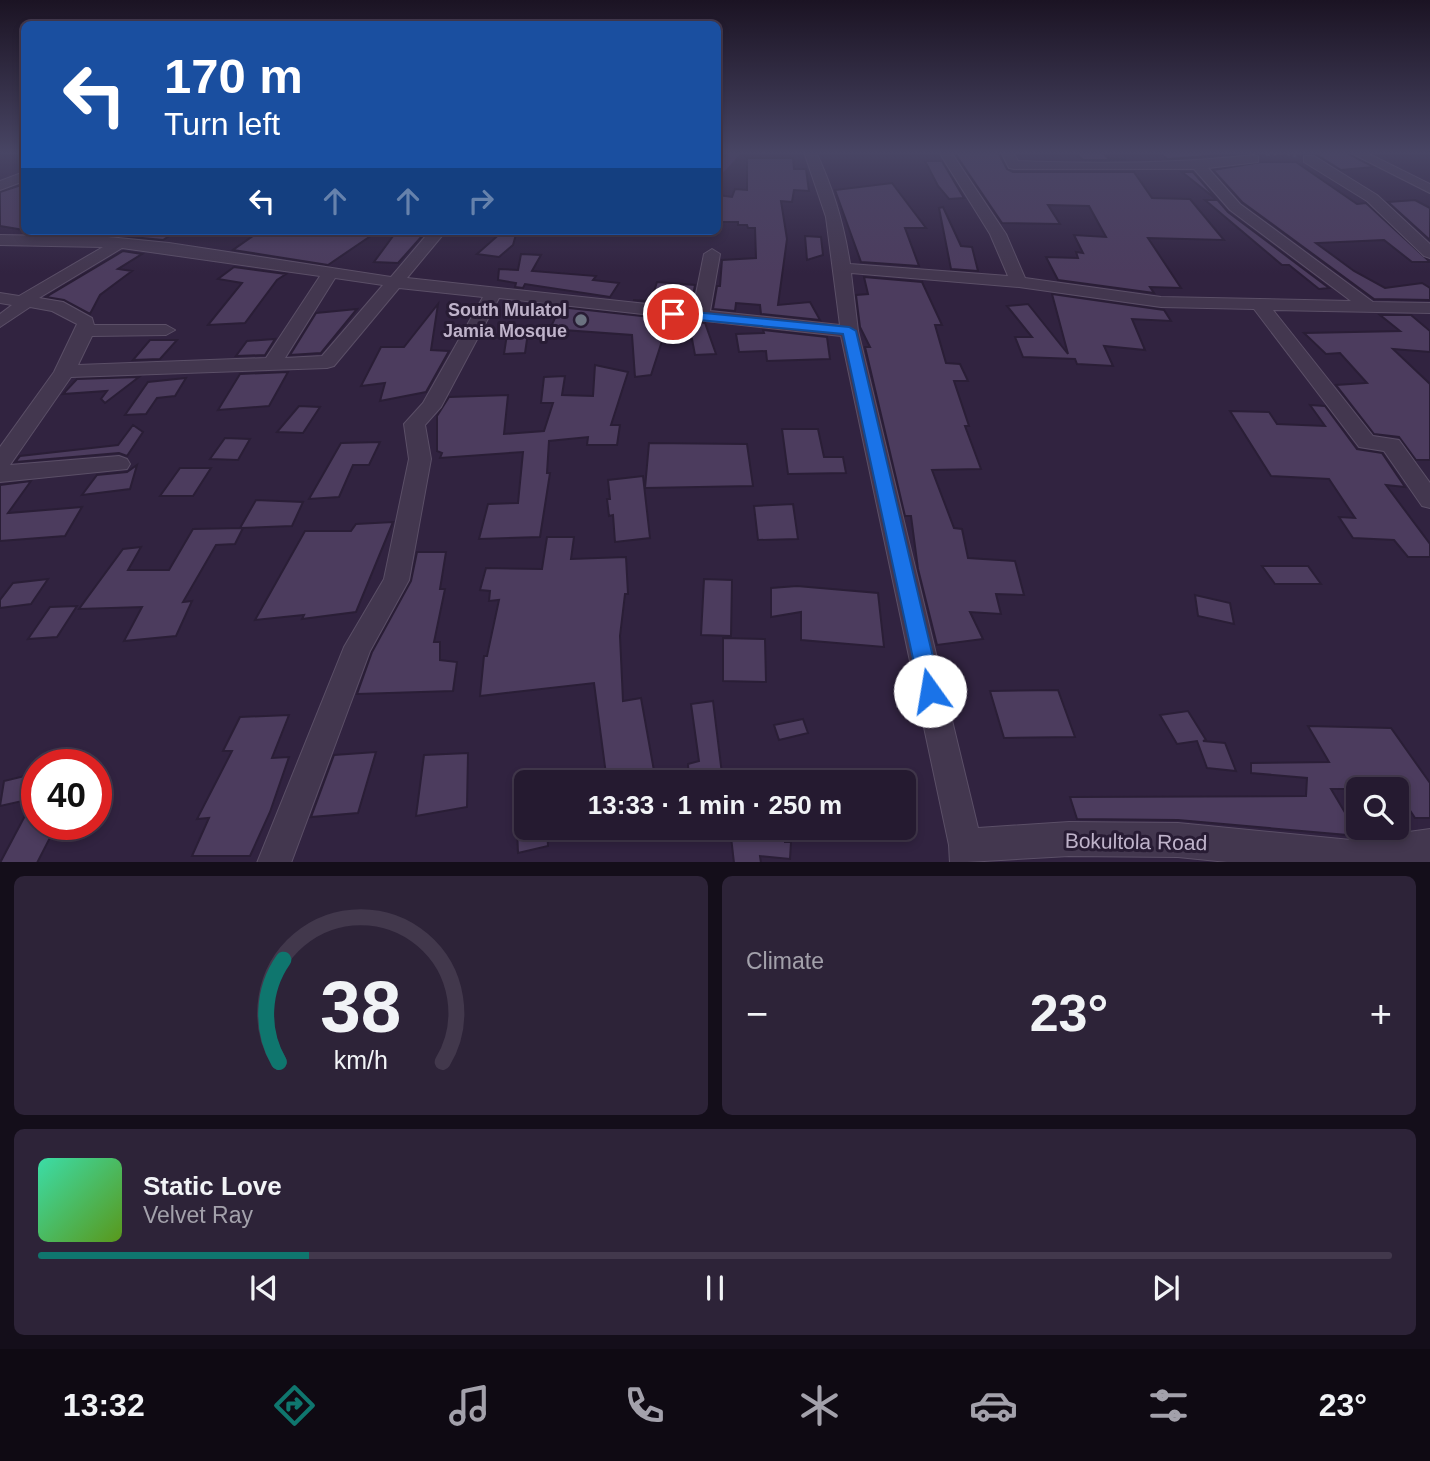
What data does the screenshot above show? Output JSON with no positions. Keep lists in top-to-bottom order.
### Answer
{
  "streets": {
    "street": ["Bokultola Road"]
  },
  "places": ["South Mulatol Jamia Mosque"],
  "page": {
    "turn": ["170 m", "Turn left"],
    "limit": "40",
    "trip": "13:33 · 1 min · 250 m",
    "tile": "Climate",
    "heat": ["−", "23°", "+"],
    "song": ["Static Love", "Velvet Ray"],
    "tabs": ["13:32", "23°"],
    "gauge": ["38", "km/h"]
  }
}
